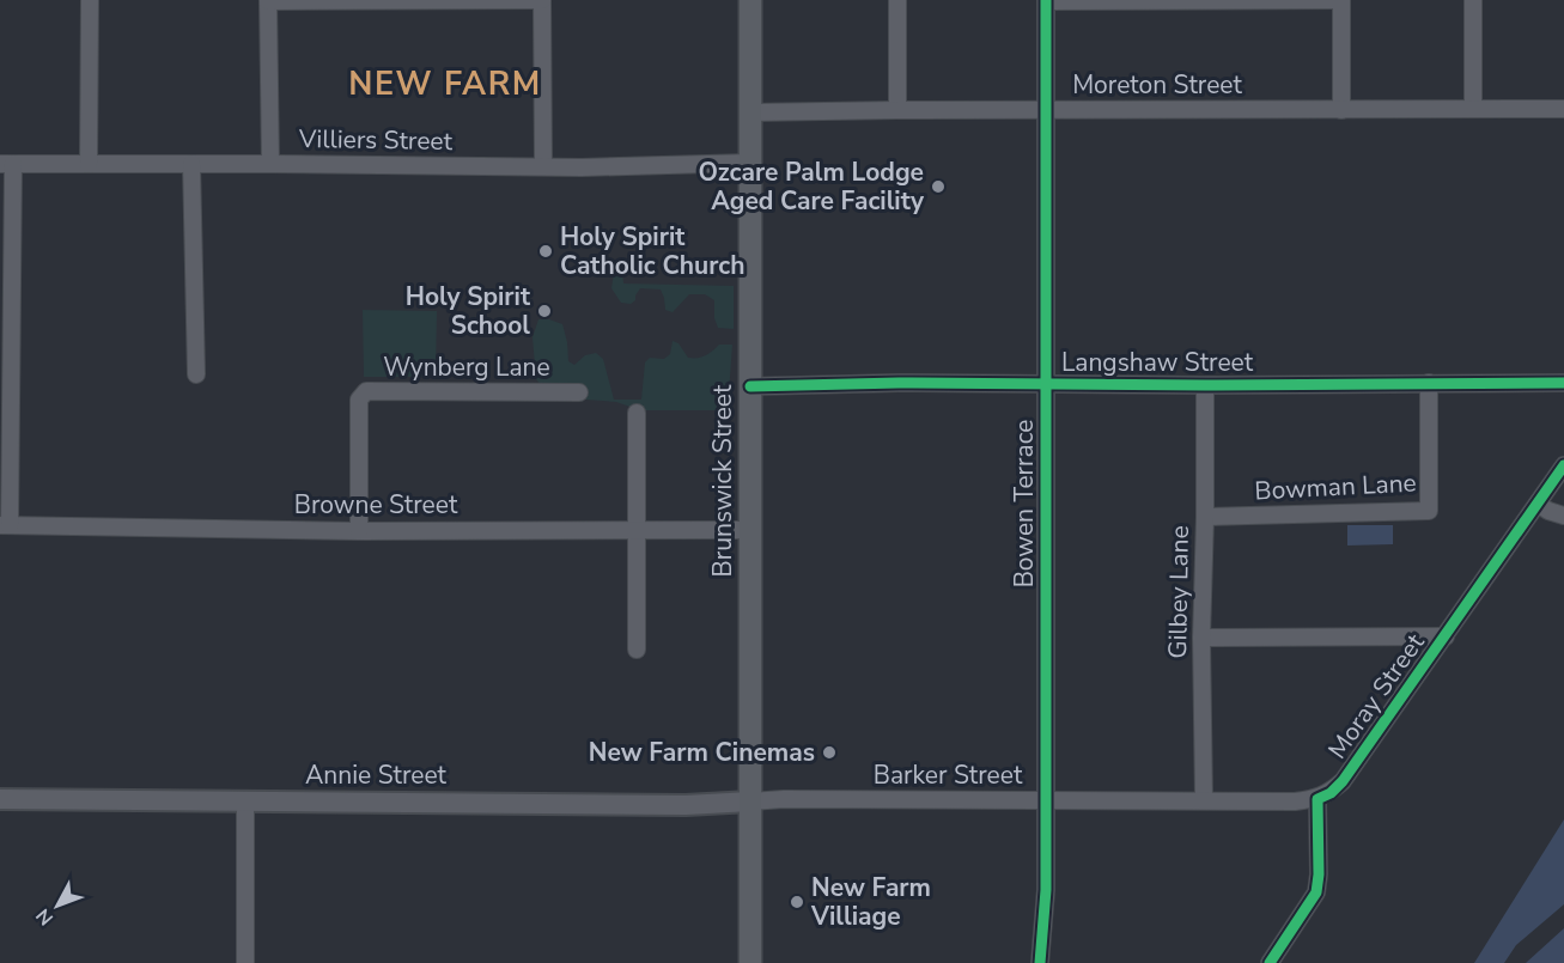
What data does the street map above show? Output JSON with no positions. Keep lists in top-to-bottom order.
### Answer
{
  "streets": {
    "main road": ["Brunswick Street"],
    "street": [
      "Moreton Street",
      "Villiers Street",
      "Langshaw Street",
      "Wynberg Lane",
      "Bowman Lane",
      "Bowen Terrace",
      "Browne Street",
      "Gilbey Lane",
      "Moray Street",
      "Annie Street",
      "Barker Street"
    ]
  },
  "crossings": [
    ["Moreton Street", "Brunswick Street"],
    ["Moreton Street", "Bowen Terrace"],
    ["Villiers Street", "Brunswick Street"],
    ["Langshaw Street", "Brunswick Street"],
    ["Langshaw Street", "Bowman Lane"],
    ["Langshaw Street", "Bowen Terrace"],
    ["Langshaw Street", "Gilbey Lane"],
    ["Wynberg Lane", "Browne Street"],
    ["Brunswick Street", "Browne Street"],
    ["Brunswick Street", "Annie Street"],
    ["Brunswick Street", "Barker Street"],
    ["Bowman Lane", "Gilbey Lane"],
    ["Bowen Terrace", "Barker Street"],
    ["Gilbey Lane", "Barker Street"],
    ["Moray Street", "Barker Street"],
    ["Annie Street", "Barker Street"]
  ],
  "districts": ["NEW FARM"],
  "places": [
    "Ozcare Palm Lodge Aged Care Facility",
    "Holy Spirit Catholic Church",
    "Holy Spirit School",
    "New Farm Cinemas",
    "New Farm Villiage"
  ],
  "north": "bottom left"
}
